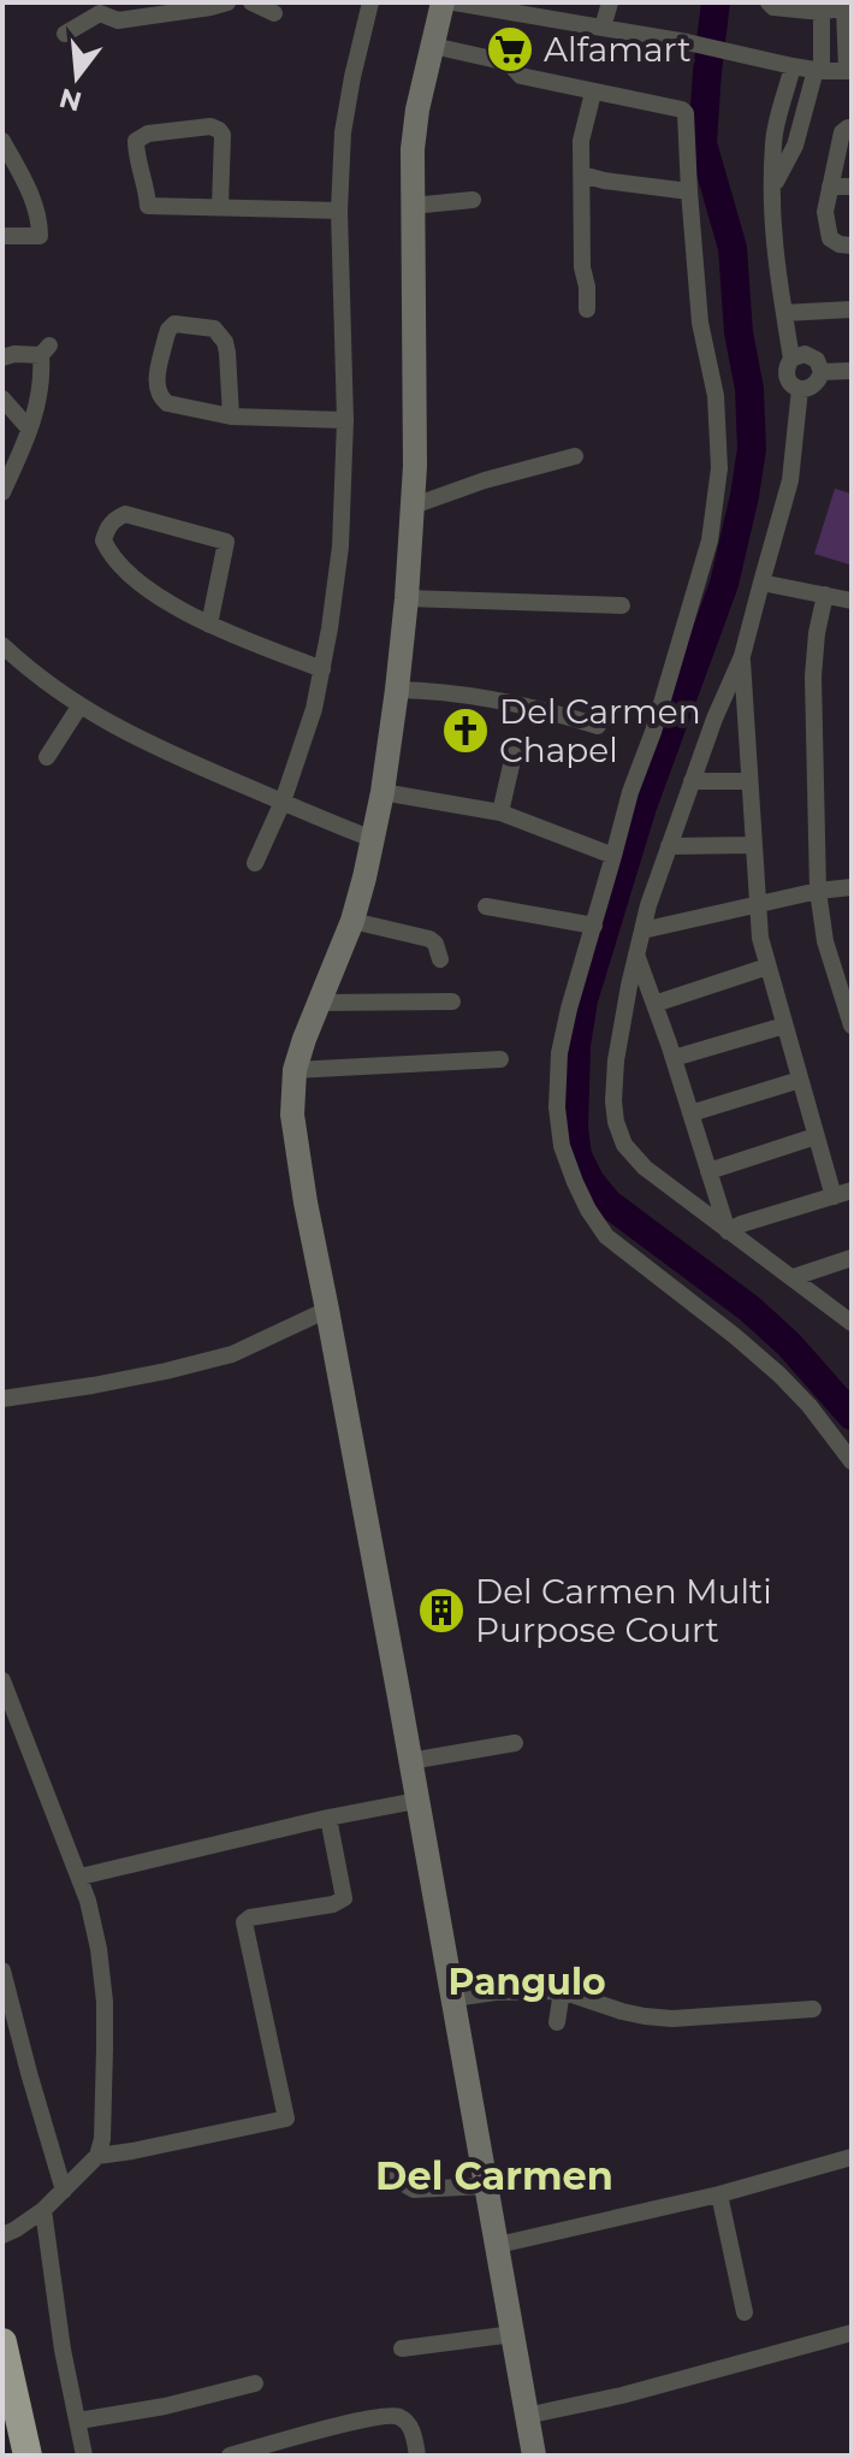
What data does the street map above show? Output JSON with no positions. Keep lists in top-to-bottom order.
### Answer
{
  "districts": ["Pangulo", "Del Carmen"],
  "places": {
    "supermarket": ["Alfamart"],
    "church": ["Del Carmen Chapel"],
    "building": ["Del Carmen Multi Purpose Court"]
  },
  "north": "bottom"
}
